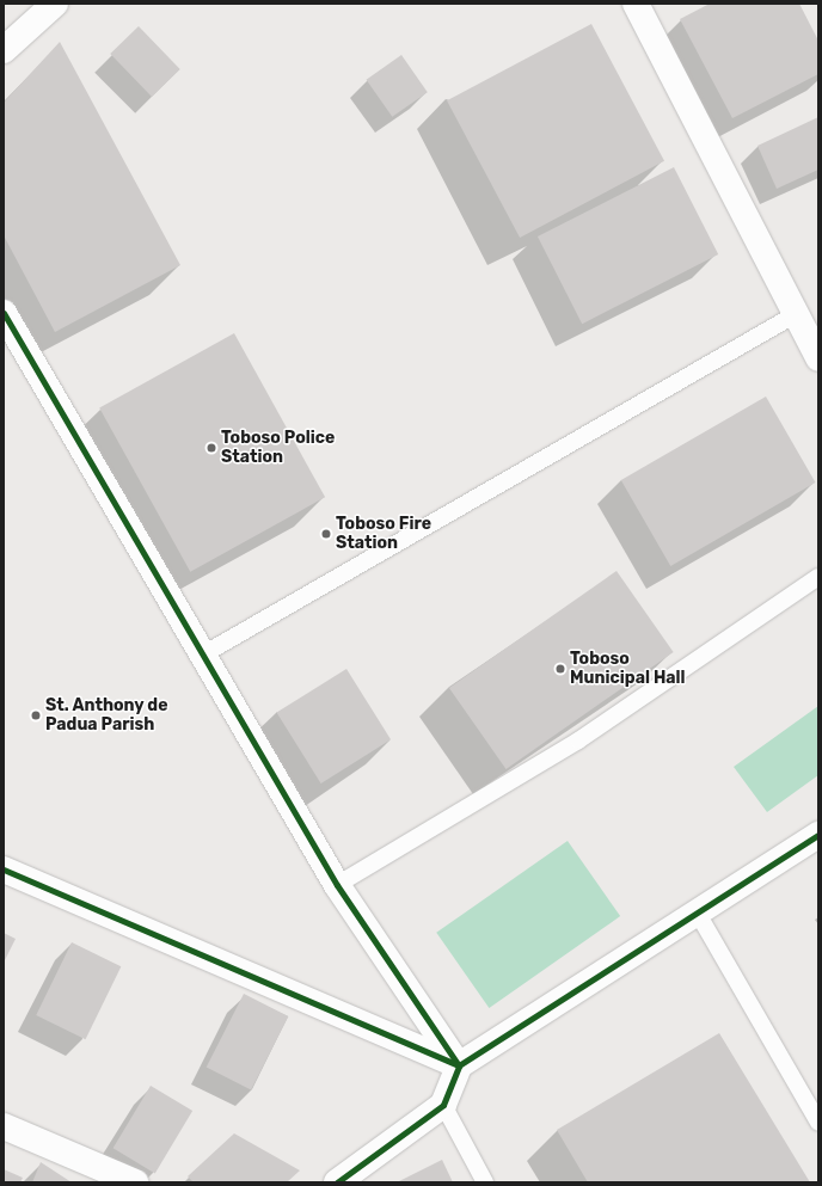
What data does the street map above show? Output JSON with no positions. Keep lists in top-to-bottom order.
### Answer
{
  "places": [
    "Toboso Police Station",
    "Toboso Fire Station",
    "Toboso Municipal Hall",
    "St. Anthony de Padua Parish"
  ]
}
